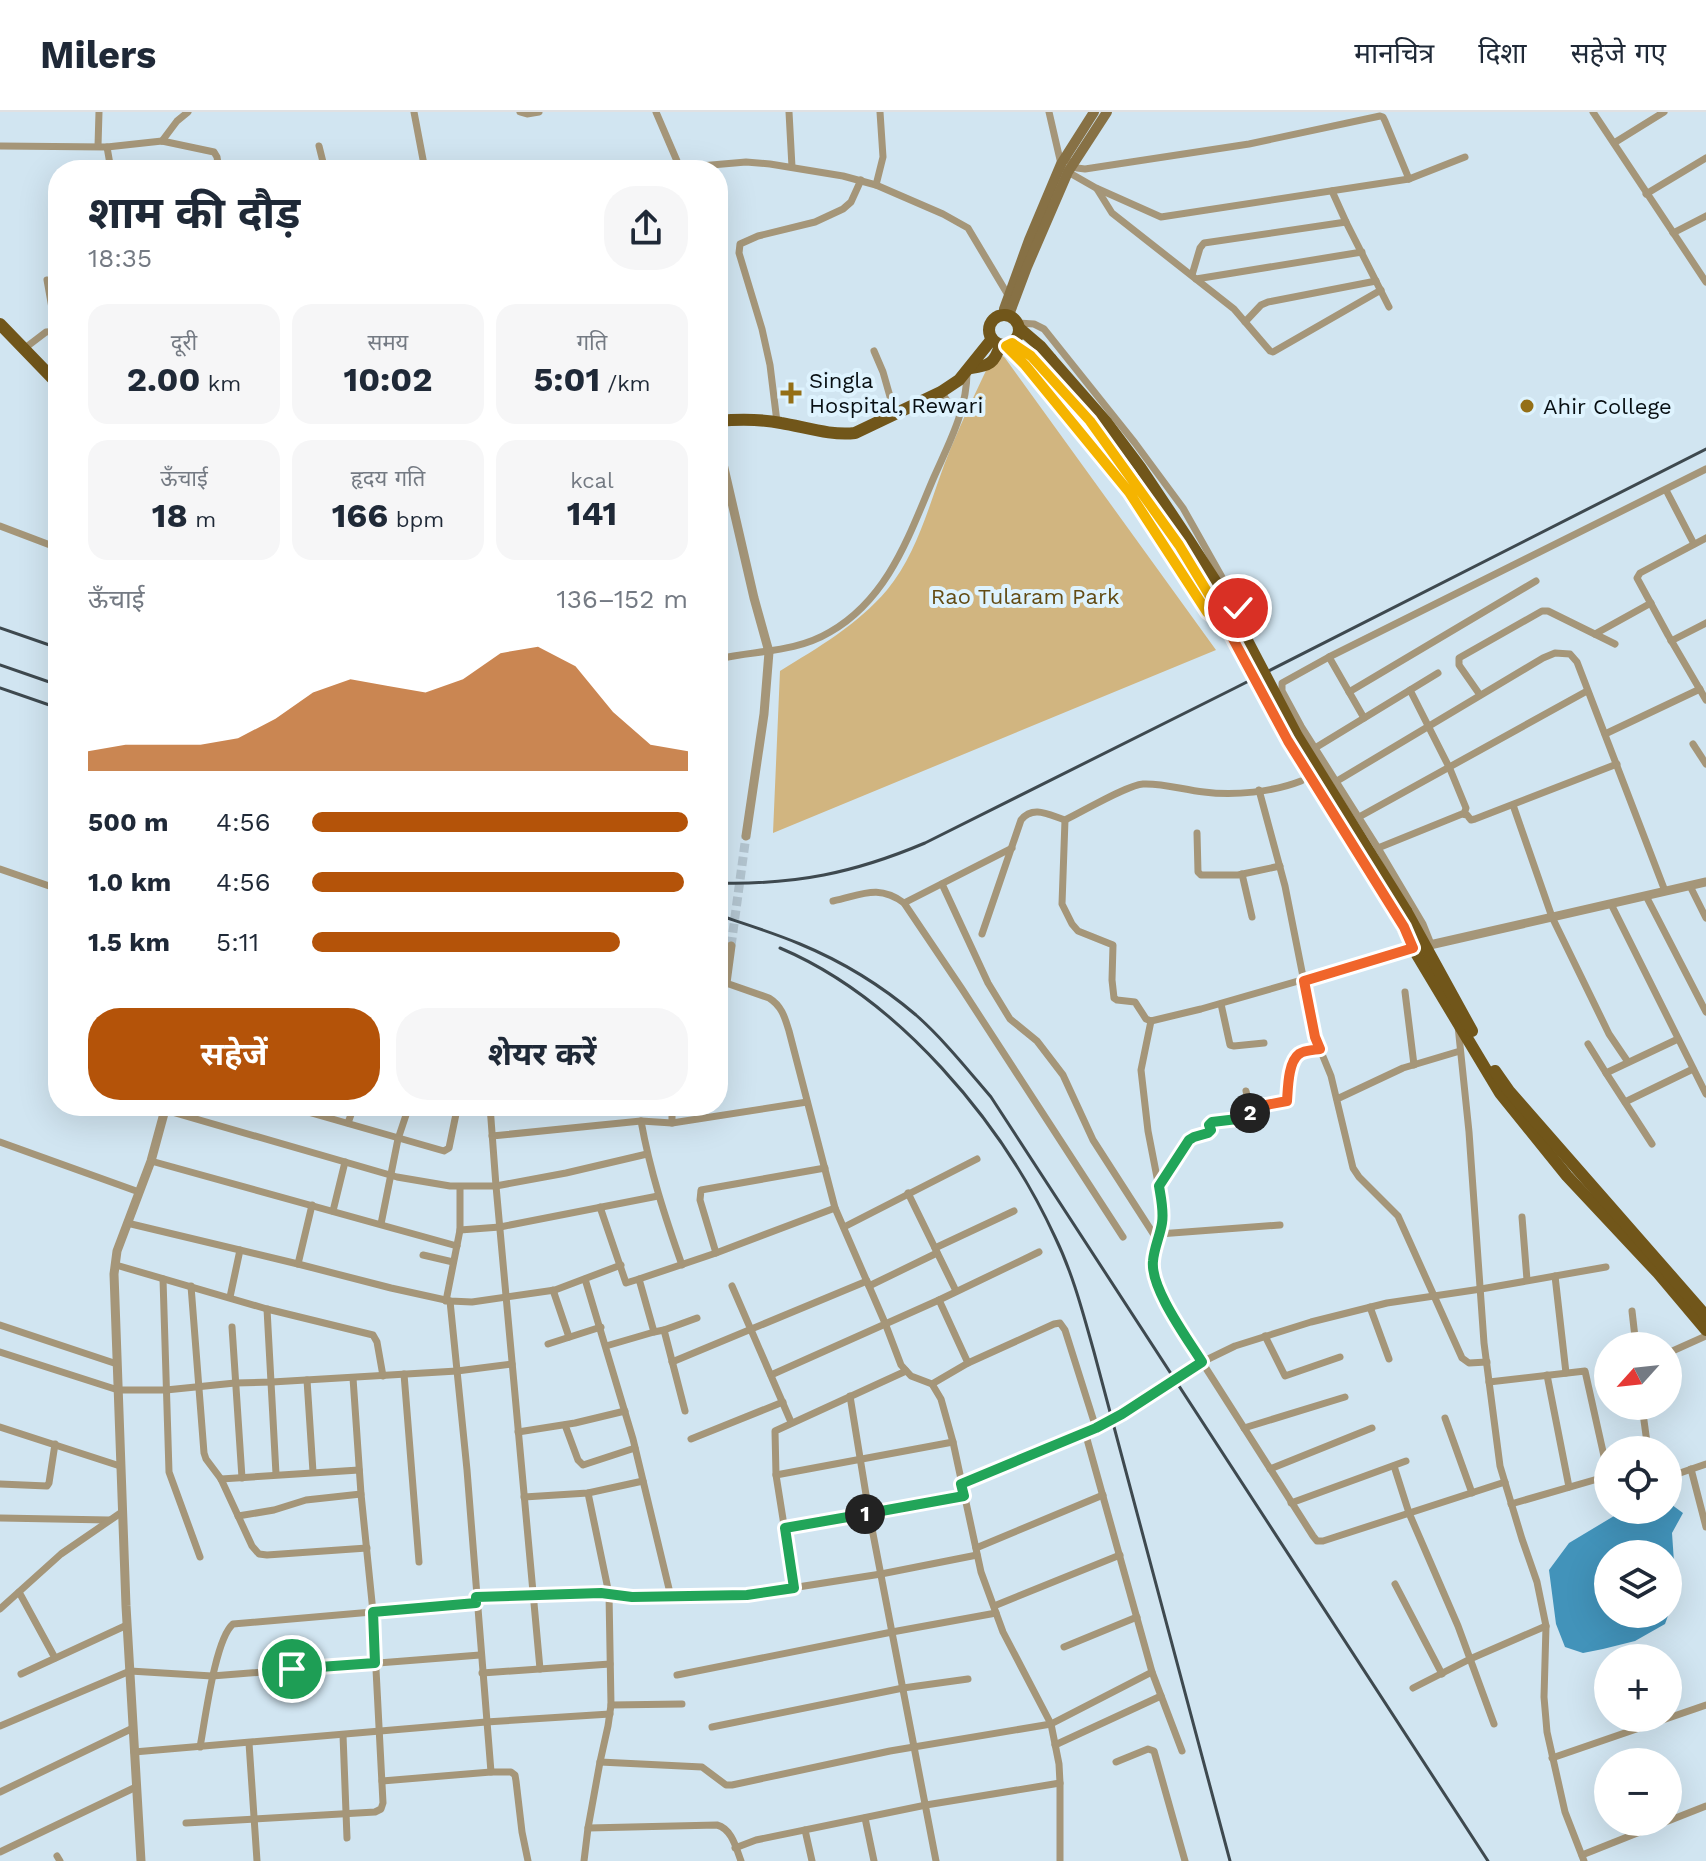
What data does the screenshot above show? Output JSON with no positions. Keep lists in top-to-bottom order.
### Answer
{
  "parks": ["Rao Tularam Park"],
  "places": {
    "health": ["Singla Hospital, Rewari"],
    "other": ["Ahir College"]
  },
  "north": "bottom left",
  "page": {
    "header": "Milers",
    "nav": ["मानचित्र", "दिशा", "सहेजे गए"],
    "heading": ["शाम की दौड़", "18:35"],
    "stats": [
      ["दूरी", "2.00 km"],
      ["समय", "10:02"],
      ["गति", "5:01 /km"],
      ["ऊँचाई", "18 m"],
      ["हृदय गति", "166 bpm"],
      ["kcal", "141"]
    ],
    "chart": ["ऊँचाई", "136–152 m"],
    "list": [
      {
        "name": "500 m",
        "note": "4:56"
      },
      {
        "name": "1.0 km",
        "note": "4:56"
      },
      {
        "name": "1.5 km",
        "note": "5:11"
      }
    ],
    "buttons": ["सहेजें", "शेयर करें"],
    "pins": ["2", "1"],
    "map_buttons": ["+", "−"]
  }
}
